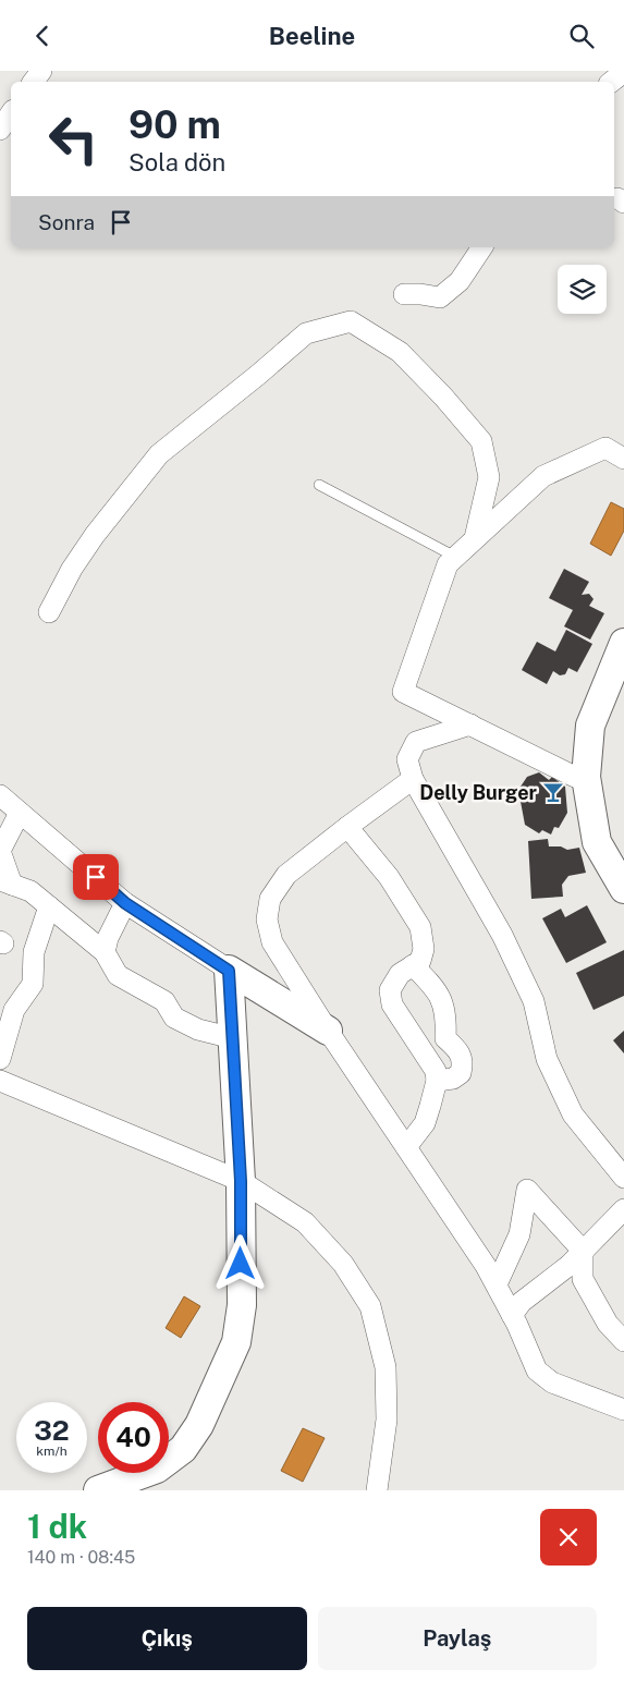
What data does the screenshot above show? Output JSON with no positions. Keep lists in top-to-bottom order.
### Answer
{
  "places": {
    "bar": ["Delly Burger"]
  },
  "page": {
    "header": "Beeline",
    "turn": ["90 m", "Sola dön"],
    "then": "Sonra",
    "speed": "32 km/h",
    "limit": "40",
    "heading": ["1 dk", "140 m · 08:45"],
    "buttons": ["Çıkış", "Paylaş"]
  }
}
